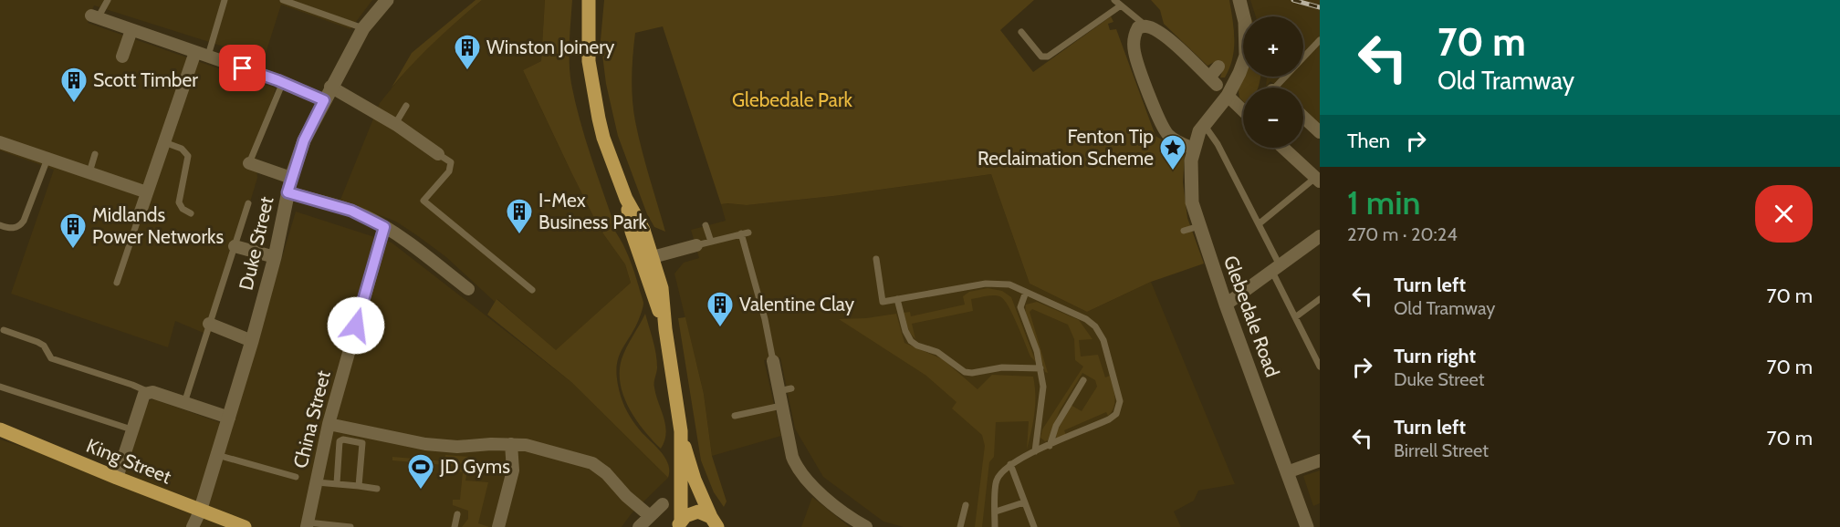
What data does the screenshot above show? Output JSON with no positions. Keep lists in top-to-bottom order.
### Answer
{
  "streets": {
    "main road": ["King Street"],
    "street": ["Duke Street", "Glebedale Road", "China Street"]
  },
  "crossings": [
    ["Duke Street", "King Street"]
  ],
  "parks": ["Glebedale Park"],
  "places": {
    "building": [
      "Winston Joinery",
      "Scott Timber",
      "I-Mex Business Park",
      "Midlands Power Networks",
      "Valentine Clay"
    ],
    "place": ["Fenton Tip Reclaimation Scheme"],
    "sports": ["JD Gyms"]
  },
  "page": {
    "turn": ["70 m", "Old Tramway"],
    "map_buttons": ["+", "−"],
    "then": "Then",
    "heading": ["1 min", "270 m · 20:24"],
    "list": [
      {
        "name": "Turn left",
        "note": "Old Tramway",
        "value": "70 m"
      },
      {
        "name": "Turn right",
        "note": "Duke Street",
        "value": "70 m"
      },
      {
        "name": "Turn left",
        "note": "Birrell Street",
        "value": "70 m"
      }
    ]
  }
}
